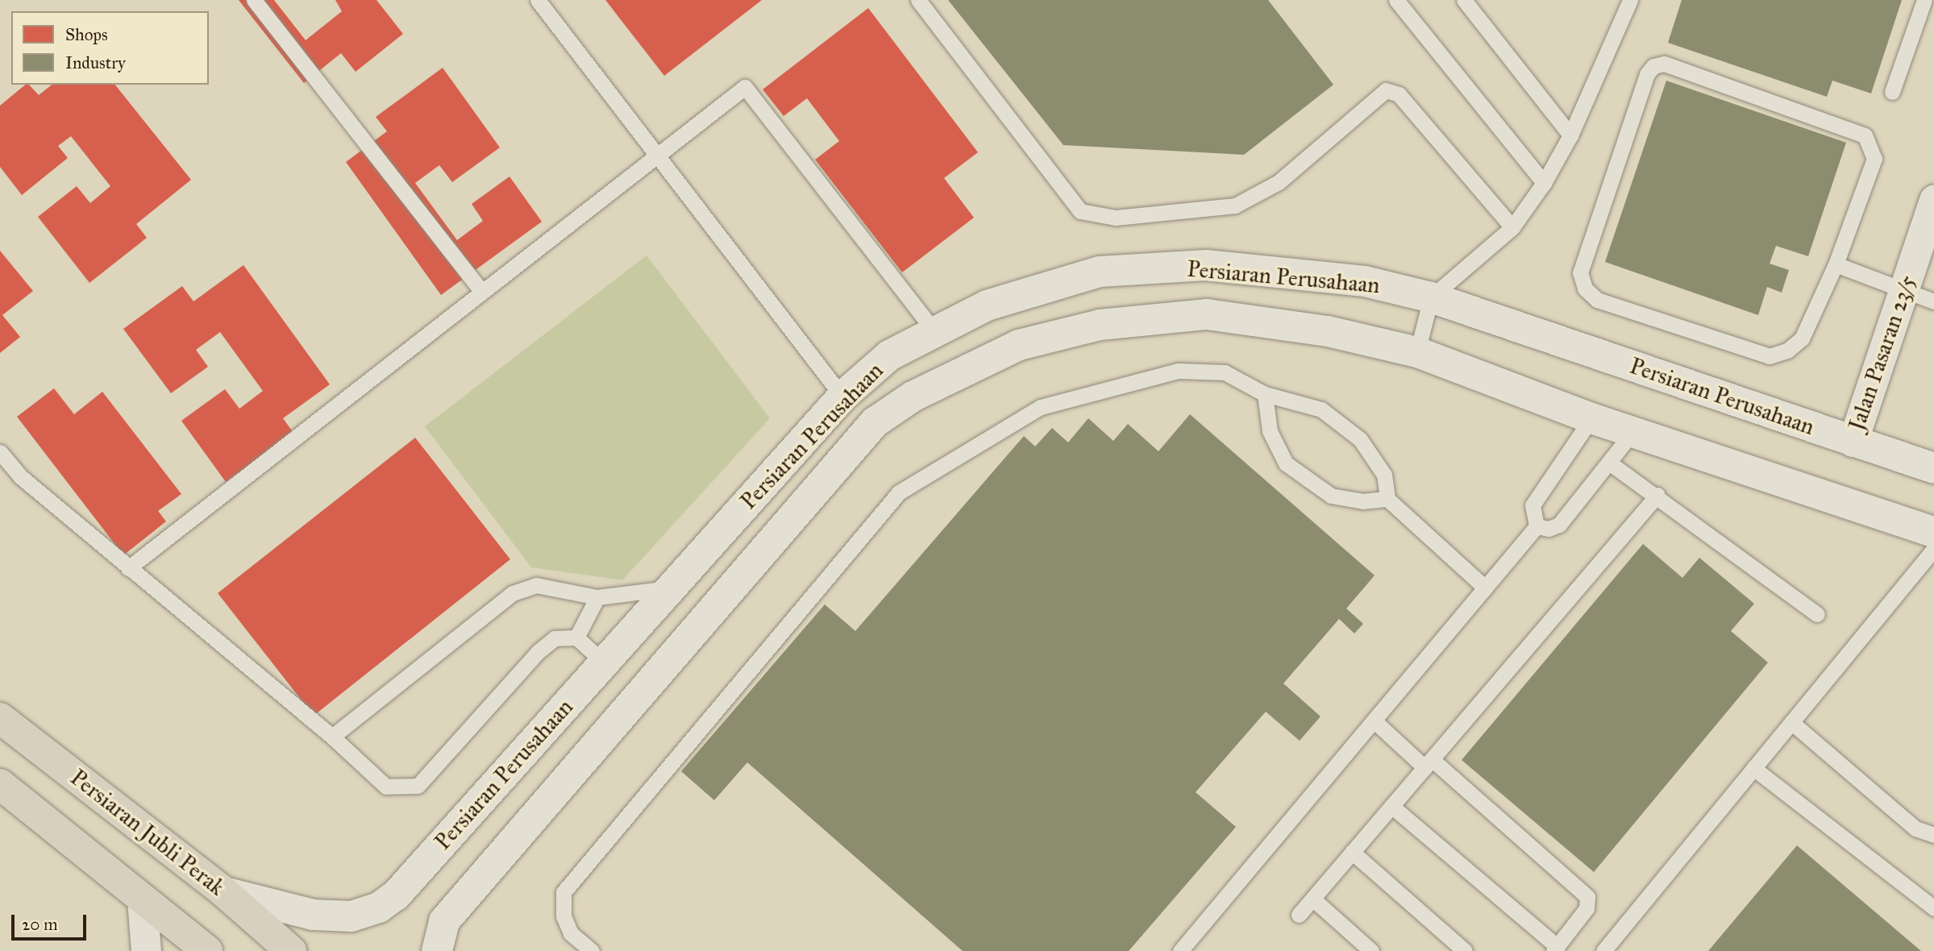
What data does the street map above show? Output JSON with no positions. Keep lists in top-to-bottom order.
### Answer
{
  "streets": {
    "main road": ["Persiaran Perusahaan", "Persiaran Jubli Perak"],
    "street": ["Jalan Pasaran 23/5"]
  },
  "crossings": [
    ["Persiaran Perusahaan", "Jalan Pasaran 23/5"],
    ["Persiaran Perusahaan", "Persiaran Jubli Perak"]
  ],
  "legend": ["Shops", "Industry"],
  "scale_bar": "20 m"
}
